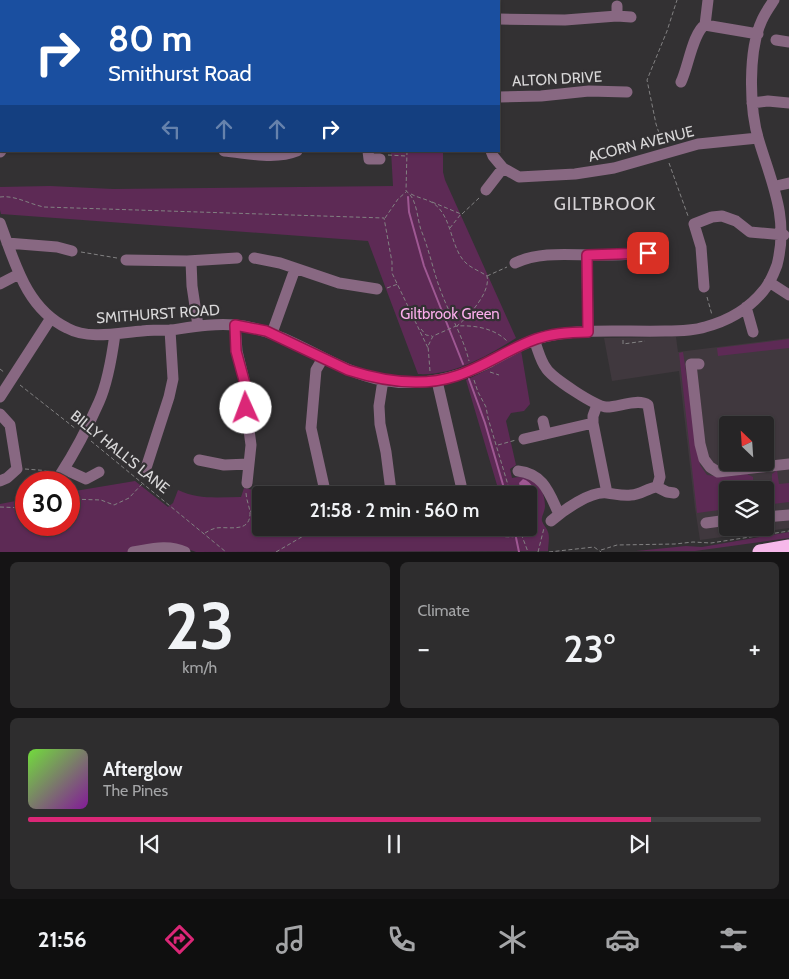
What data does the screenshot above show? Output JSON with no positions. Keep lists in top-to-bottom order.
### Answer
{
  "streets": {
    "street": ["ALTON DRIVE", "ACORN AVENUE", "SMITHURST ROAD"],
    "path": ["BILLY HALL'S LANE"]
  },
  "crossings": [
    ["ACORN AVENUE", "SMITHURST ROAD"]
  ],
  "districts": ["GILTBROOK"],
  "parks": ["Giltbrook Green"],
  "north": "top left",
  "page": {
    "turn": ["80 m", "Smithurst Road"],
    "limit": "30",
    "trip": "21:58 · 2 min · 560 m",
    "tile": [
      ["23", "km/h"],
      "Climate"
    ],
    "heat": ["−", "23°", "+"],
    "song": ["Afterglow", "The Pines"],
    "tabs": "21:56"
  }
}
